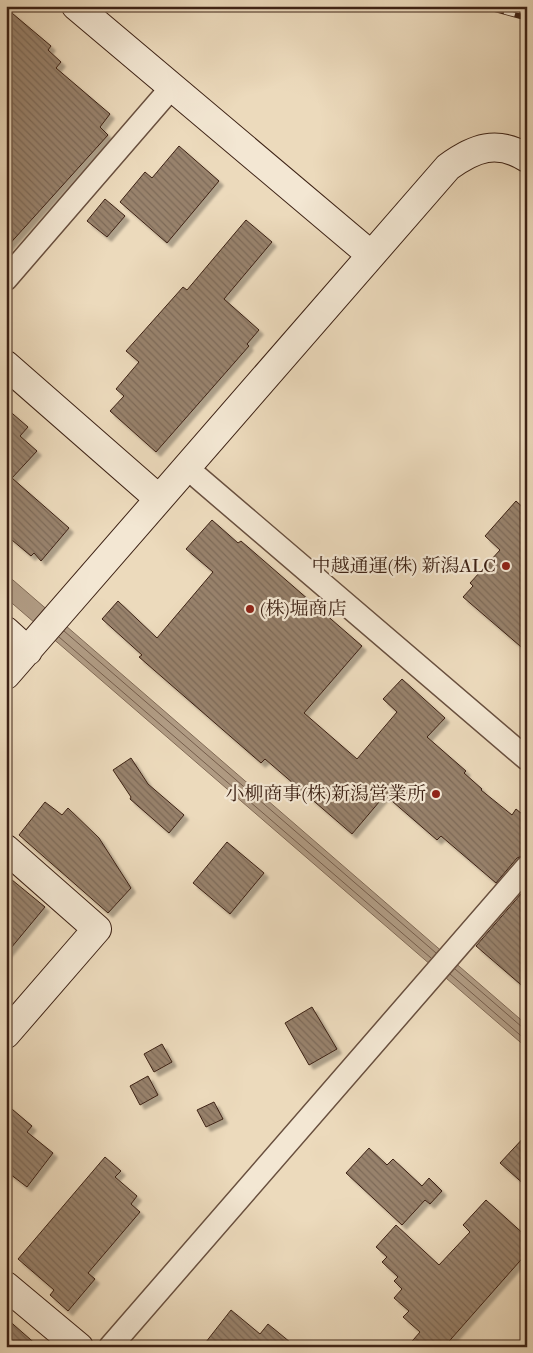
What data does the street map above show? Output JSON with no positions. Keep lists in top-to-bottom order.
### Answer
{
  "places": ["中越通運(株) 新潟ALC", "(株)堀商店", "小柳商事(株)新潟営業所"]
}
